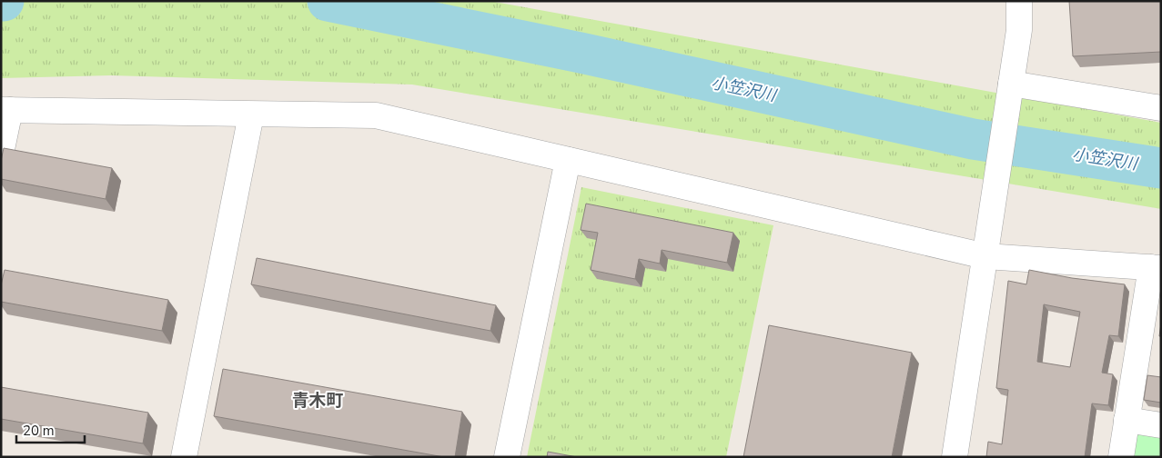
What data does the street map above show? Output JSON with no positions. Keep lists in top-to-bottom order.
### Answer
{
  "districts": ["青木町"],
  "water": ["小笠沢川"],
  "scale_bar": "20 m"
}
